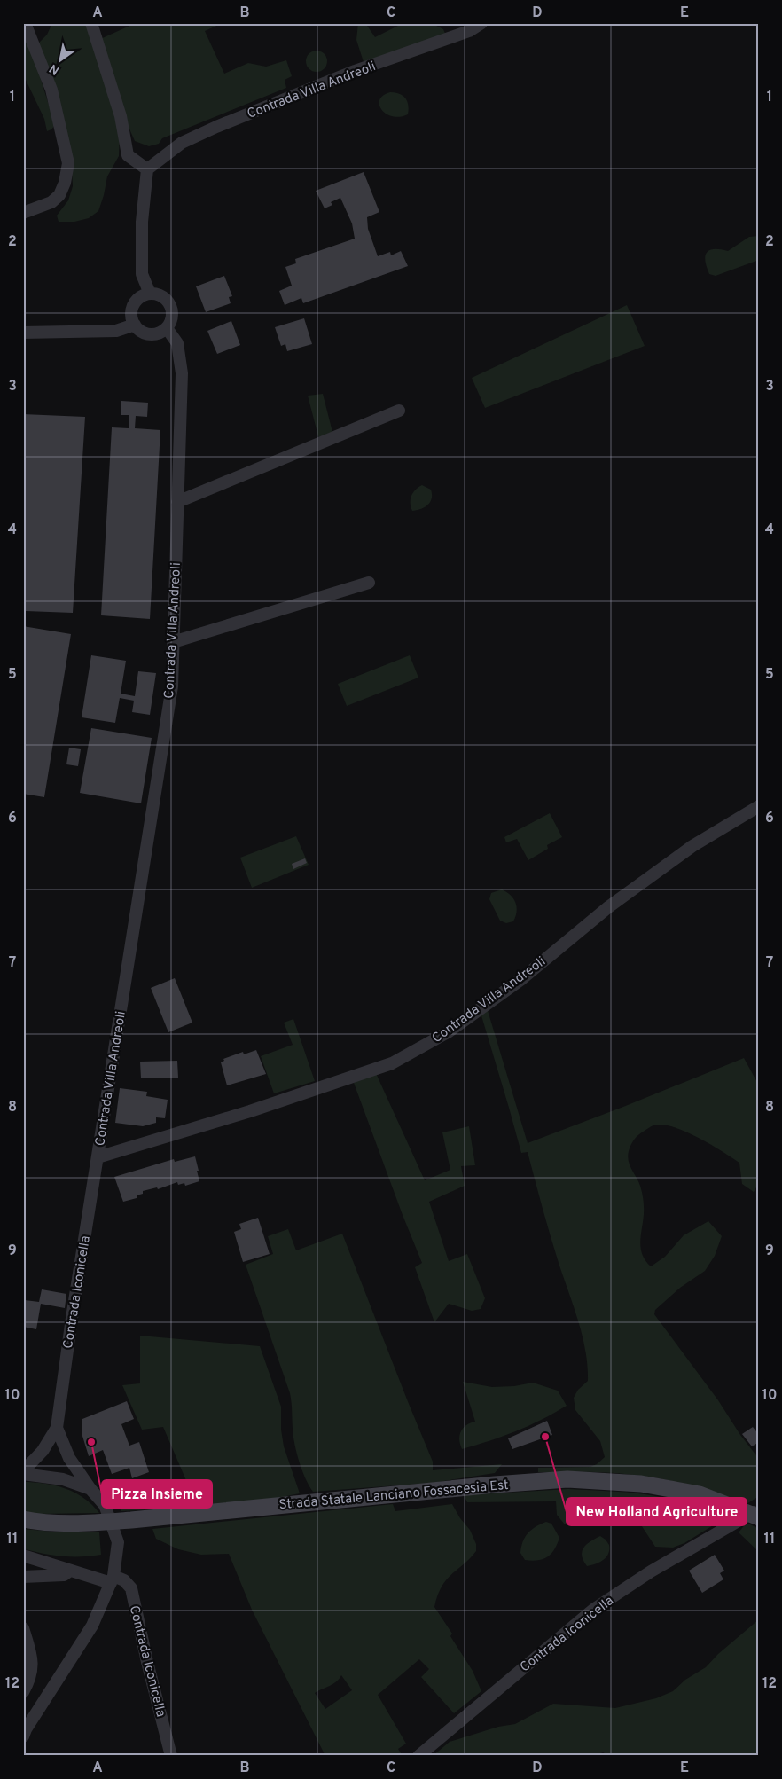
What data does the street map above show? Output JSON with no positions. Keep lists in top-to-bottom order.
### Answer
{
  "streets": {
    "main road": ["Strada Statale Lanciano Fossacesia Est"],
    "street": ["Contrada Villa Andreoli", "Contrada Iconicella"]
  },
  "crossings": [
    ["Contrada Villa Andreoli", "Contrada Iconicella"]
  ],
  "places": ["New Holland Agriculture", "Pizza Insieme"],
  "north": "bottom left",
  "grid": {
    "columns": [
      "A",
      "B",
      "C",
      "D",
      "E"
    ],
    "rows": [
      "1",
      "2",
      "3",
      "4",
      "5",
      "6",
      "7",
      "8",
      "9",
      "10",
      "11",
      "12"
    ]
  }
}
